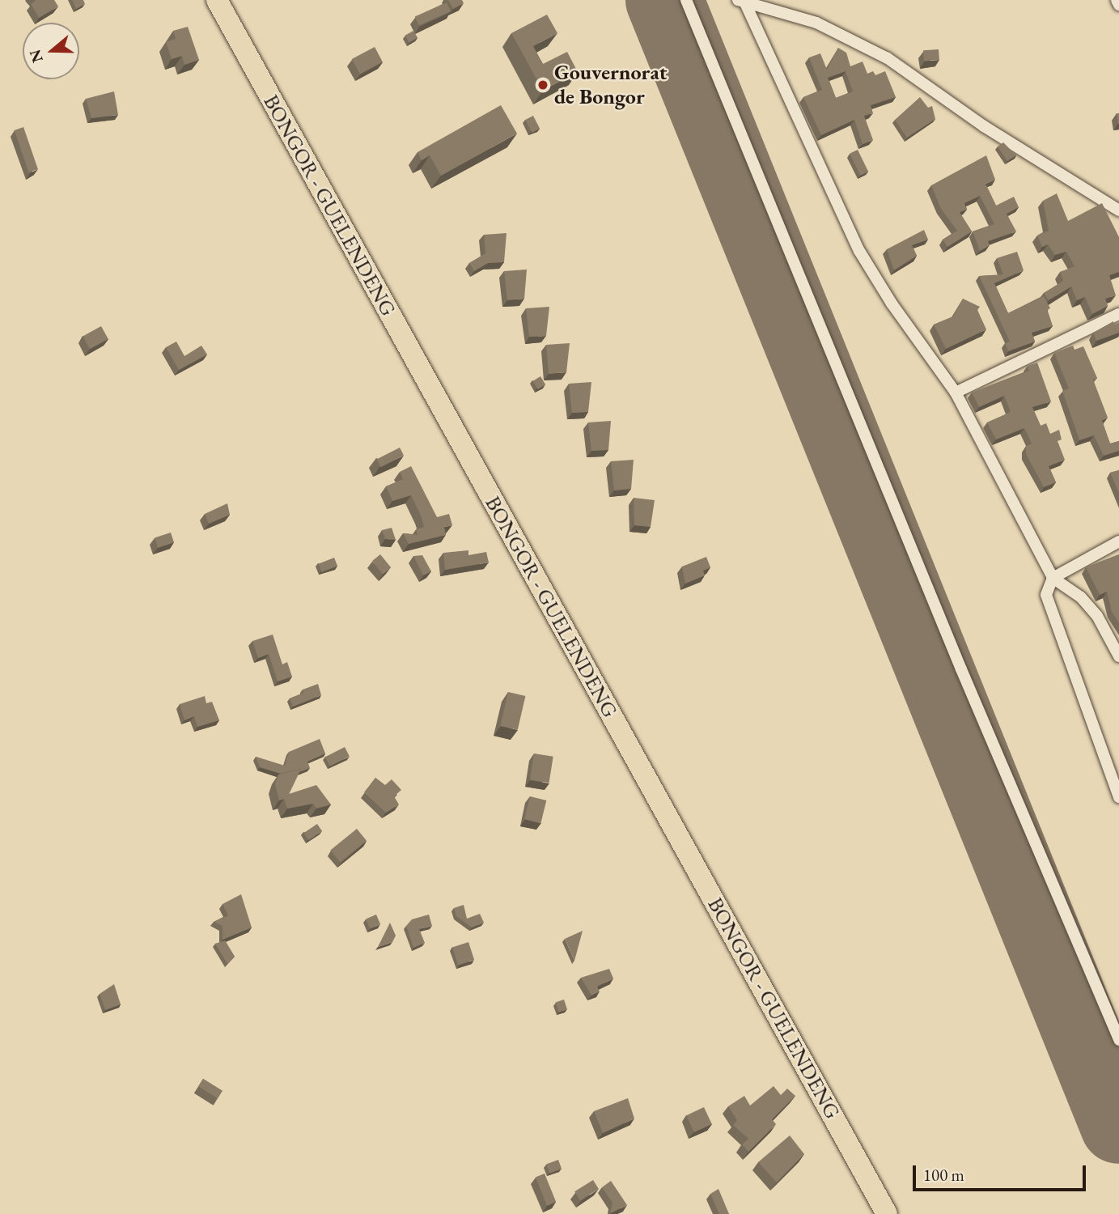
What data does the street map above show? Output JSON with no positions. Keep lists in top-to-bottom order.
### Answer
{
  "streets": {
    "highway": ["BONGOR - GUELENDENG"]
  },
  "places": ["Gouvernorat de Bongor"],
  "scale_bar": "100 m",
  "north": "left"
}
